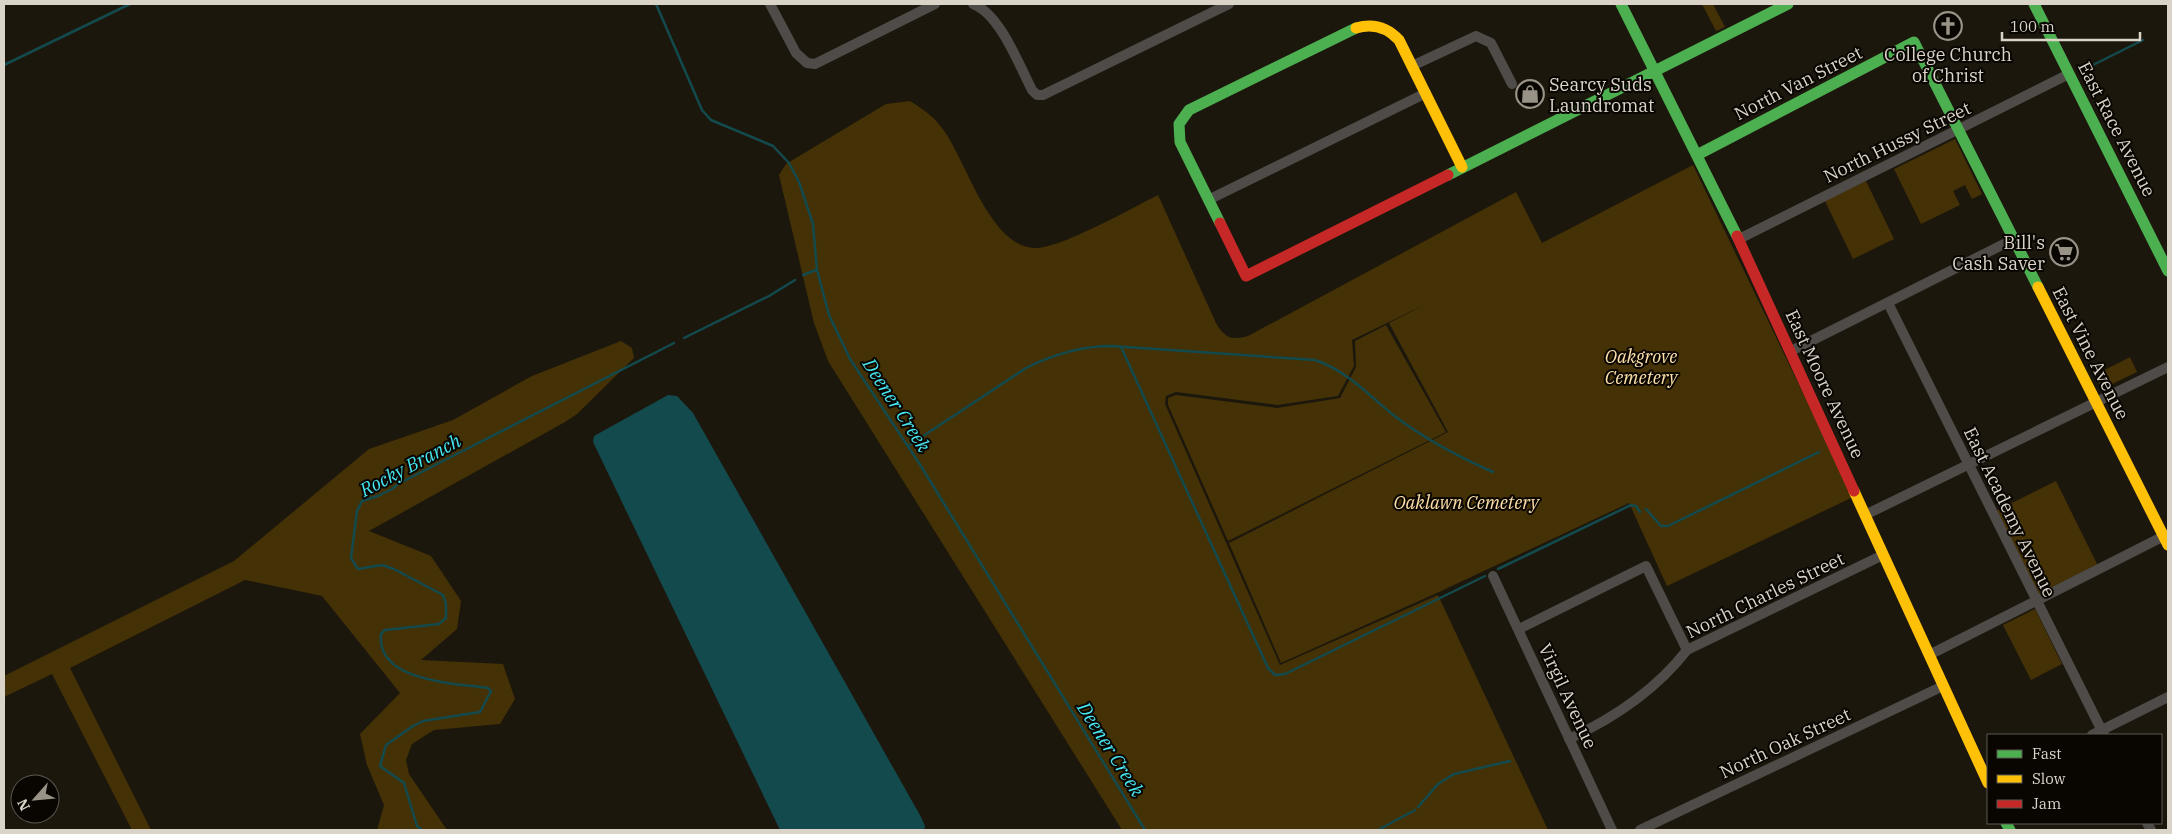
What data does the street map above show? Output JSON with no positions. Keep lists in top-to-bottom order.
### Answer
{
  "streets": {
    "street": [
      "North Van Street",
      "East Race Avenue",
      "North Hussy Street",
      "East Vine Avenue",
      "East Moore Avenue",
      "East Academy Avenue",
      "North Charles Street",
      "Virgil Avenue",
      "North Oak Street"
    ]
  },
  "crossings": [
    ["North Van Street", "East Vine Avenue"],
    ["North Van Street", "East Moore Avenue"],
    ["East Race Avenue", "North Hussy Street"],
    ["North Hussy Street", "East Vine Avenue"],
    ["North Hussy Street", "East Moore Avenue"],
    ["East Moore Avenue", "North Charles Street"],
    ["East Moore Avenue", "North Oak Street"],
    ["North Charles Street", "Virgil Avenue"]
  ],
  "water": ["Deener Creek", "Rocky Branch"],
  "parks": ["Oakgrove Cemetery", "Oaklawn Cemetery"],
  "places": {
    "church": ["College Church of Christ"],
    "shop": ["Searcy Suds Laundromat"],
    "supermarket": ["Bill's Cash Saver"]
  },
  "legend": ["Fast", "Slow", "Jam"],
  "scale_bar": "100 m",
  "north": "bottom left"
}
